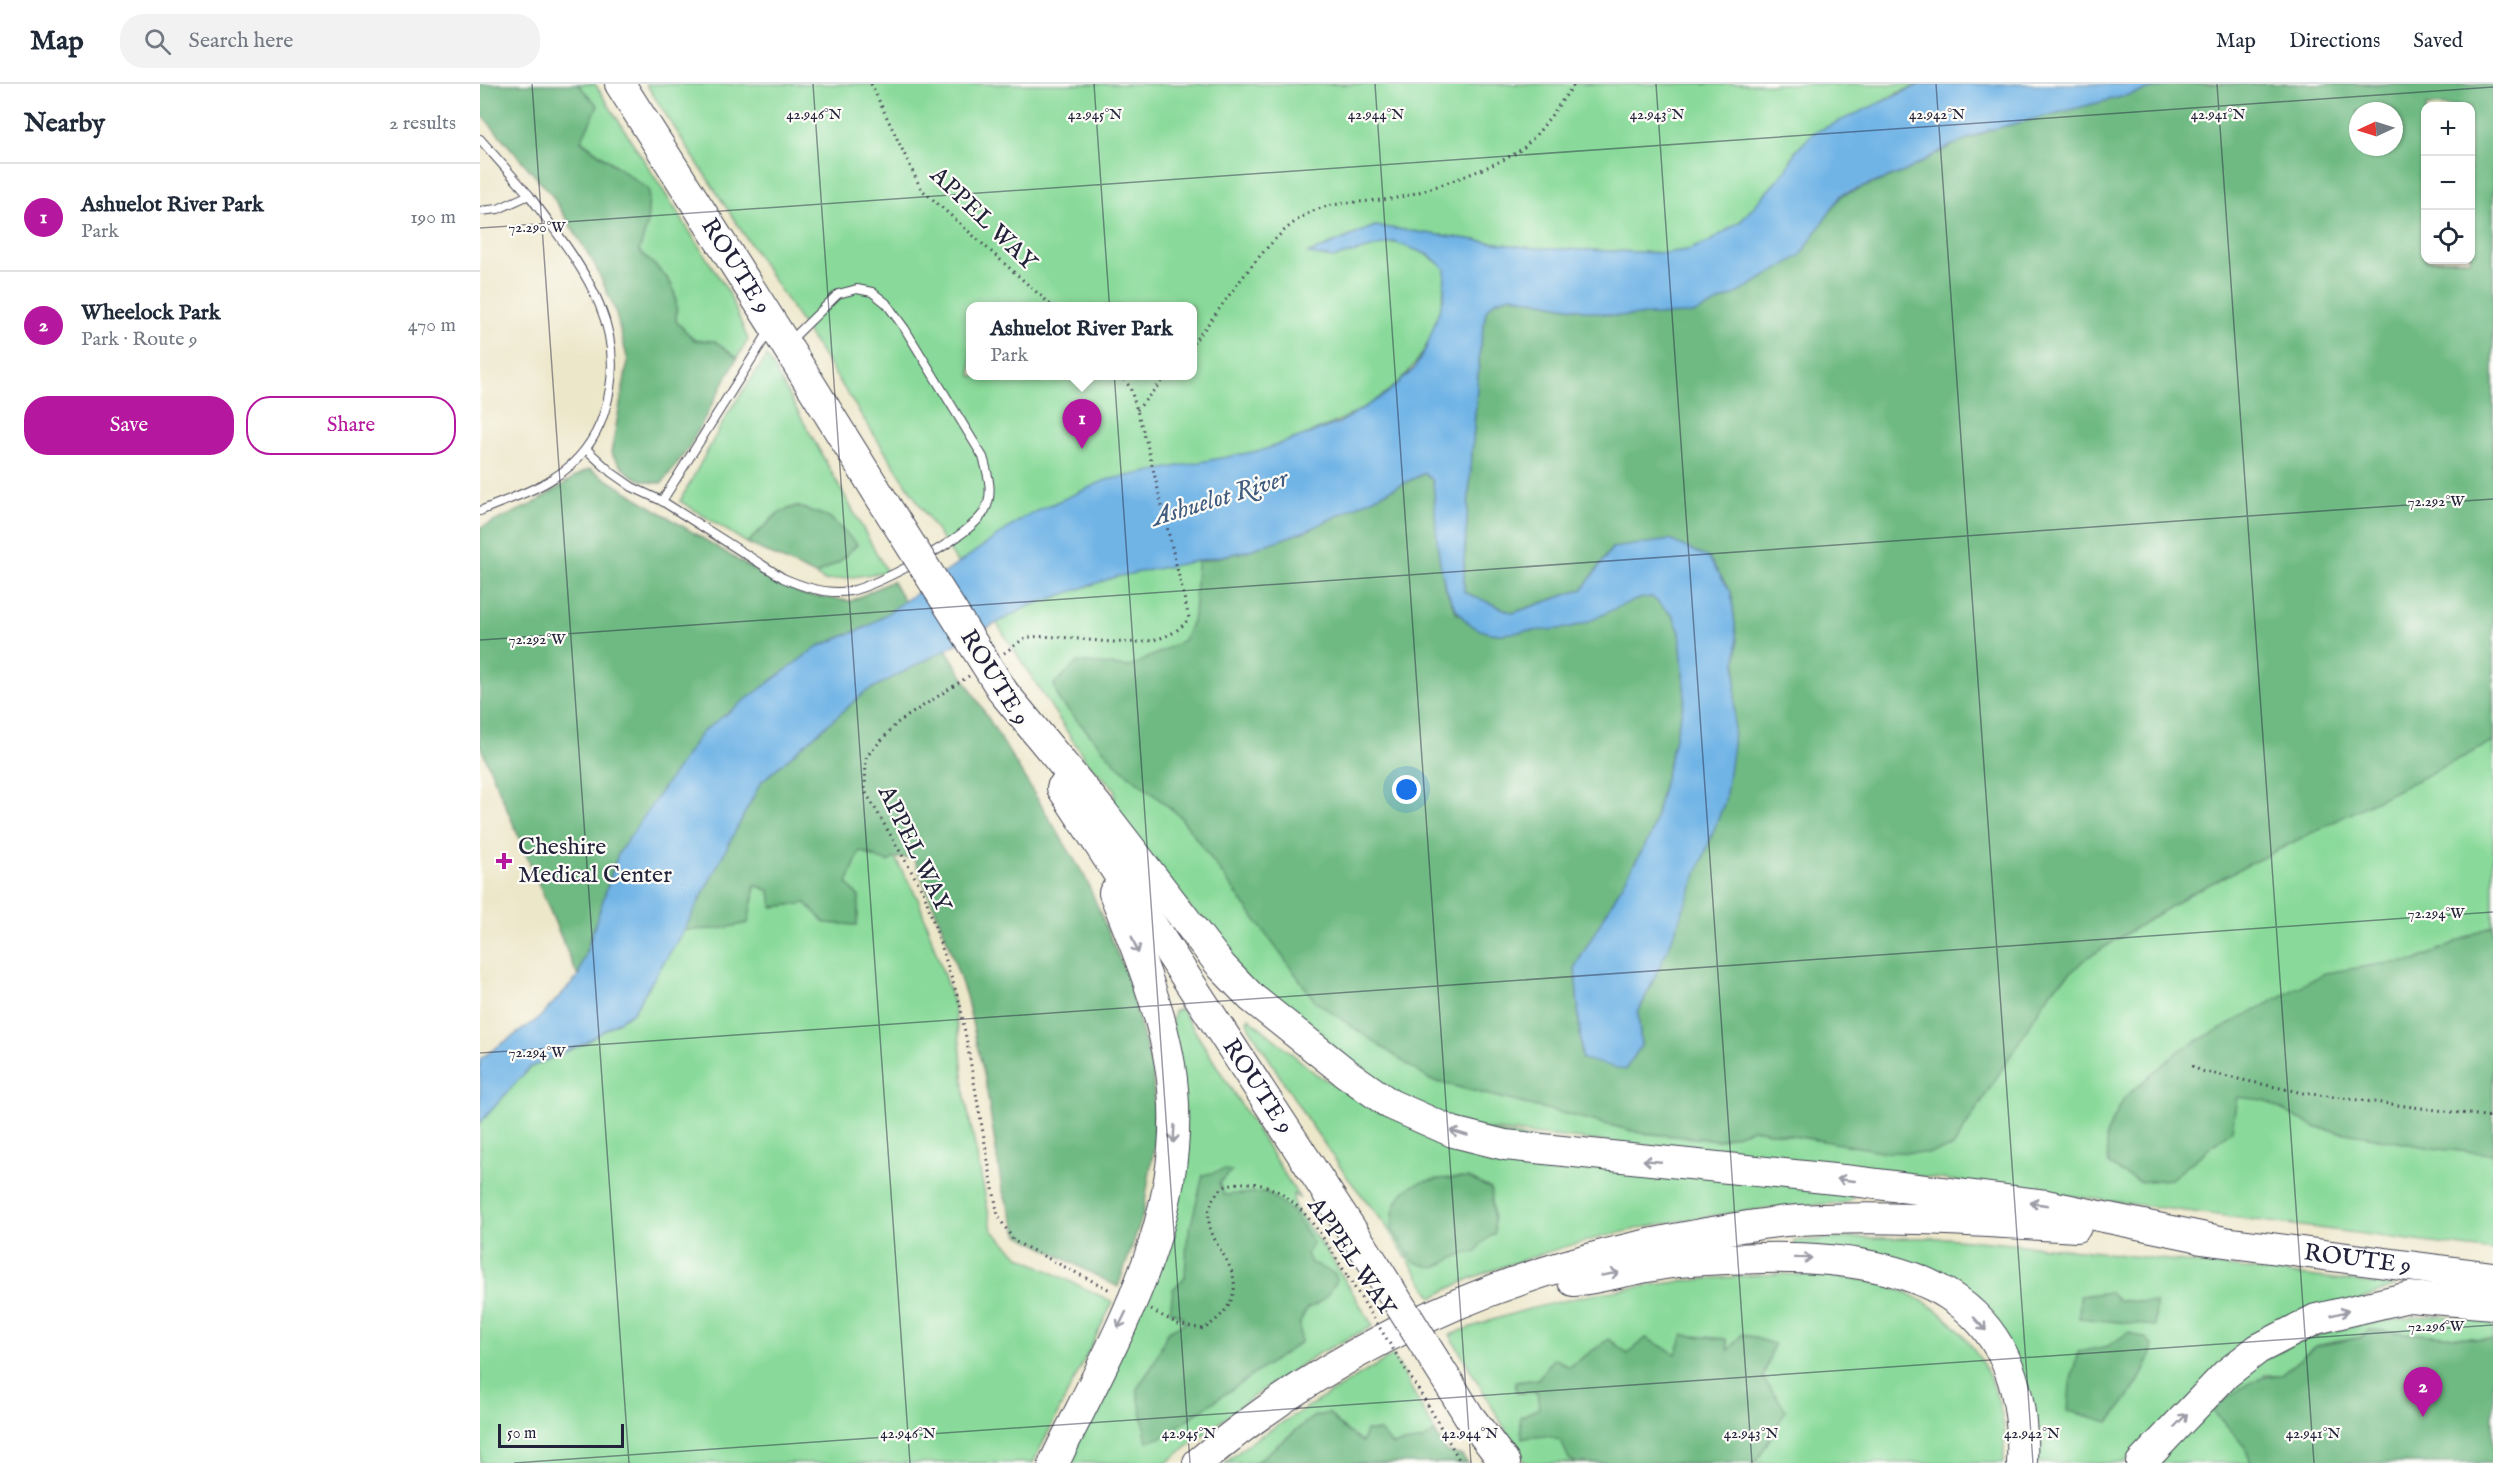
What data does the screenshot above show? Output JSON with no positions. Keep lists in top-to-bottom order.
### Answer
{
  "streets": {
    "highway": ["ROUTE 9"],
    "path": ["APPEL WAY"]
  },
  "water": ["Ashuelot River"],
  "places": {
    "health": ["Cheshire Medical Center"]
  },
  "scale_bar": "50 m",
  "north": "left",
  "page": {
    "header": "Map",
    "search": "Search here",
    "nav": ["Map", "Directions", "Saved"],
    "heading": ["Nearby", "2 results"],
    "map_buttons": ["+", "−"],
    "list": [
      {
        "mark": "1",
        "name": "Ashuelot River Park",
        "note": "Park",
        "value": "190 m"
      },
      {
        "mark": "2",
        "name": "Wheelock Park",
        "note": "Park · Route 9",
        "value": "470 m"
      }
    ],
    "popup": ["Ashuelot River Park", "Park"],
    "buttons": ["Save", "Share"],
    "pins": ["1", "2"],
    "scale": "50 m"
  },
  "coordinates": [
    "42.946°N",
    "42.945°N",
    "42.944°N",
    "42.943°N",
    "42.942°N",
    "42.941°N",
    "72.290°W",
    "72.292°W",
    "72.294°W",
    "72.296°W"
  ]
}
